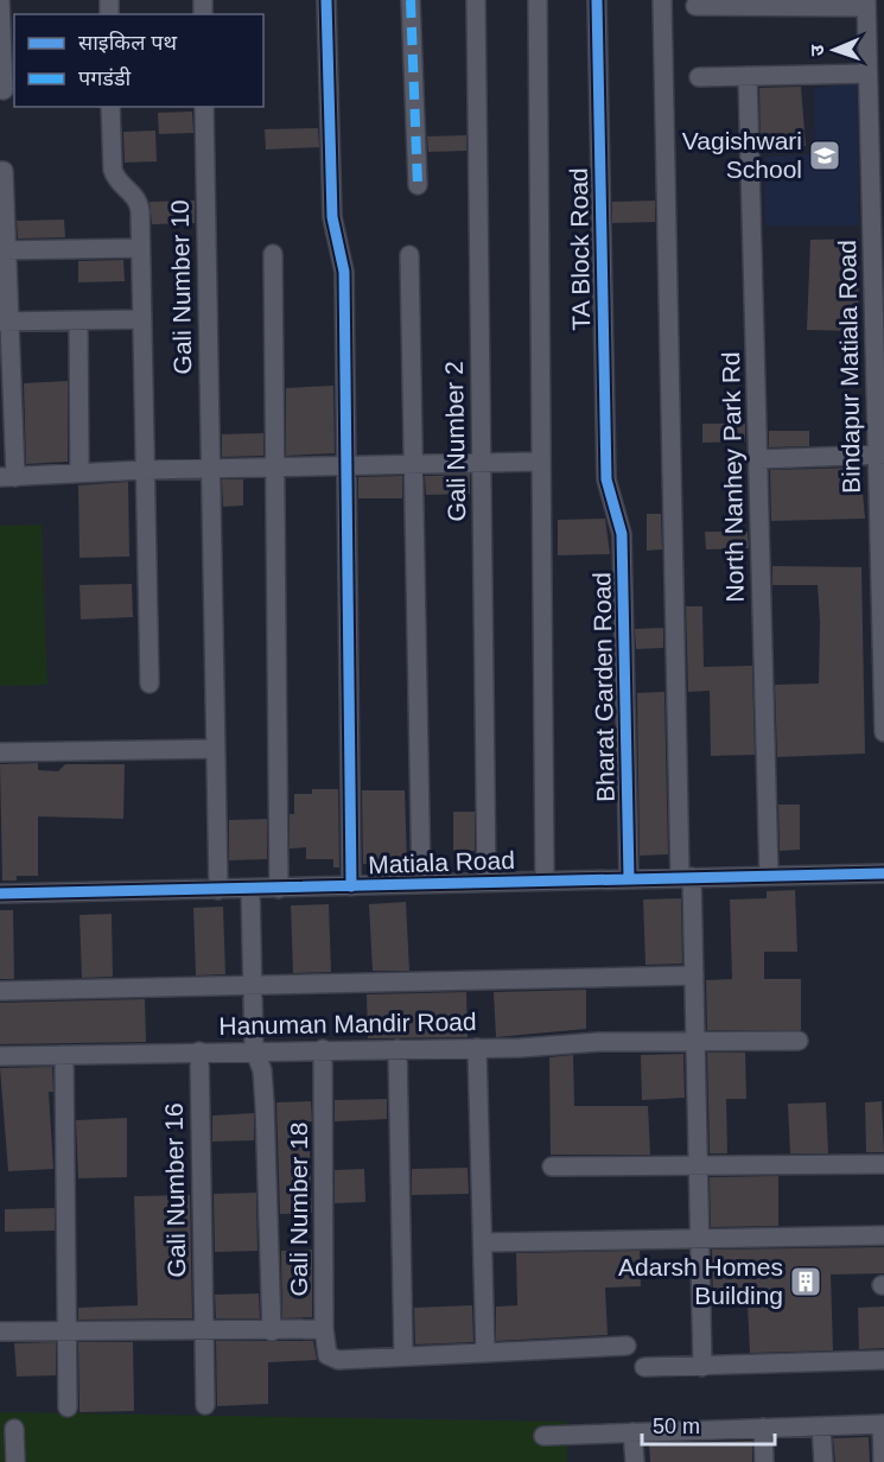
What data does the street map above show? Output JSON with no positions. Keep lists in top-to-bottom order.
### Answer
{
  "streets": {
    "street": [
      "TA Block Road",
      "Gali Number 10",
      "Bindapur Matiala Road",
      "Gali Number 2",
      "North Nanhey Park Rd",
      "Bharat Garden Road",
      "Matiala Road",
      "Hanuman Mandir Road",
      "Gali Number 16",
      "Gali Number 18"
    ]
  },
  "crossings": [
    ["TA Block Road", "Bharat Garden Road"],
    ["Gali Number 10", "Matiala Road"],
    ["Gali Number 2", "Matiala Road"],
    ["North Nanhey Park Rd", "Matiala Road"],
    ["Bharat Garden Road", "Matiala Road"],
    ["Hanuman Mandir Road", "Gali Number 16"],
    ["Hanuman Mandir Road", "Gali Number 18"]
  ],
  "places": {
    "school or university": ["Vagishwari School"],
    "building": ["Adarsh Homes Building"]
  },
  "legend": ["साइकिल पथ", "पगडंडी"],
  "scale_bar": "50 m",
  "north": "left"
}
